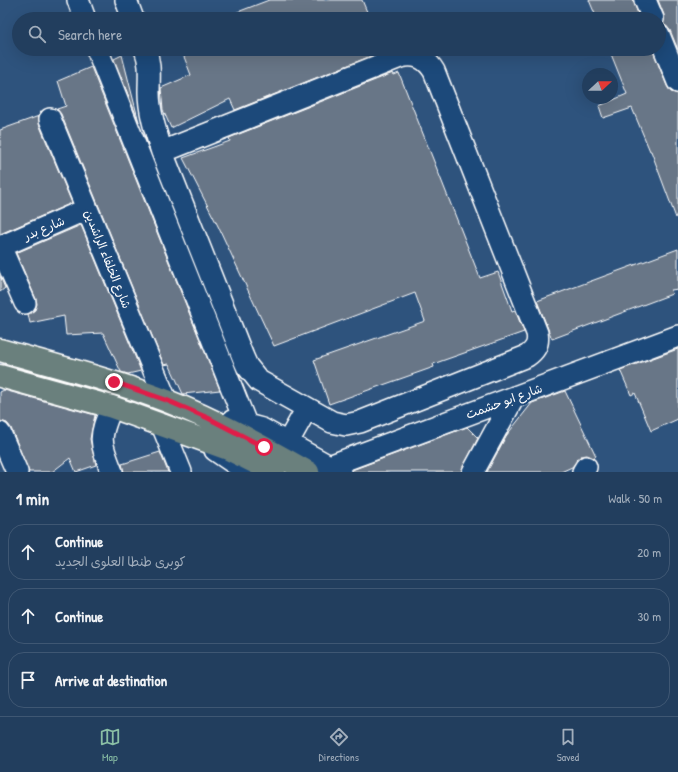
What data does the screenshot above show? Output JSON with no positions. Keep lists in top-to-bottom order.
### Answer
{
  "streets": {
    "street": ["شارع بدر", "شارع الخلفاء الراشدين", "شارع ابو حشمت"]
  },
  "crossings": [
    ["شارع بدر", "شارع الخلفاء الراشدين"]
  ],
  "north": "right",
  "page": {
    "search": "Search here",
    "heading": ["1 min", "Walk · 50 m"],
    "list": [
      ["Continue", "كوبرى طنطا العلوى الجديد", "20 m"],
      ["Continue", "30 m"],
      "Arrive at destination"
    ],
    "nav": ["Map", "Directions", "Saved"]
  }
}
